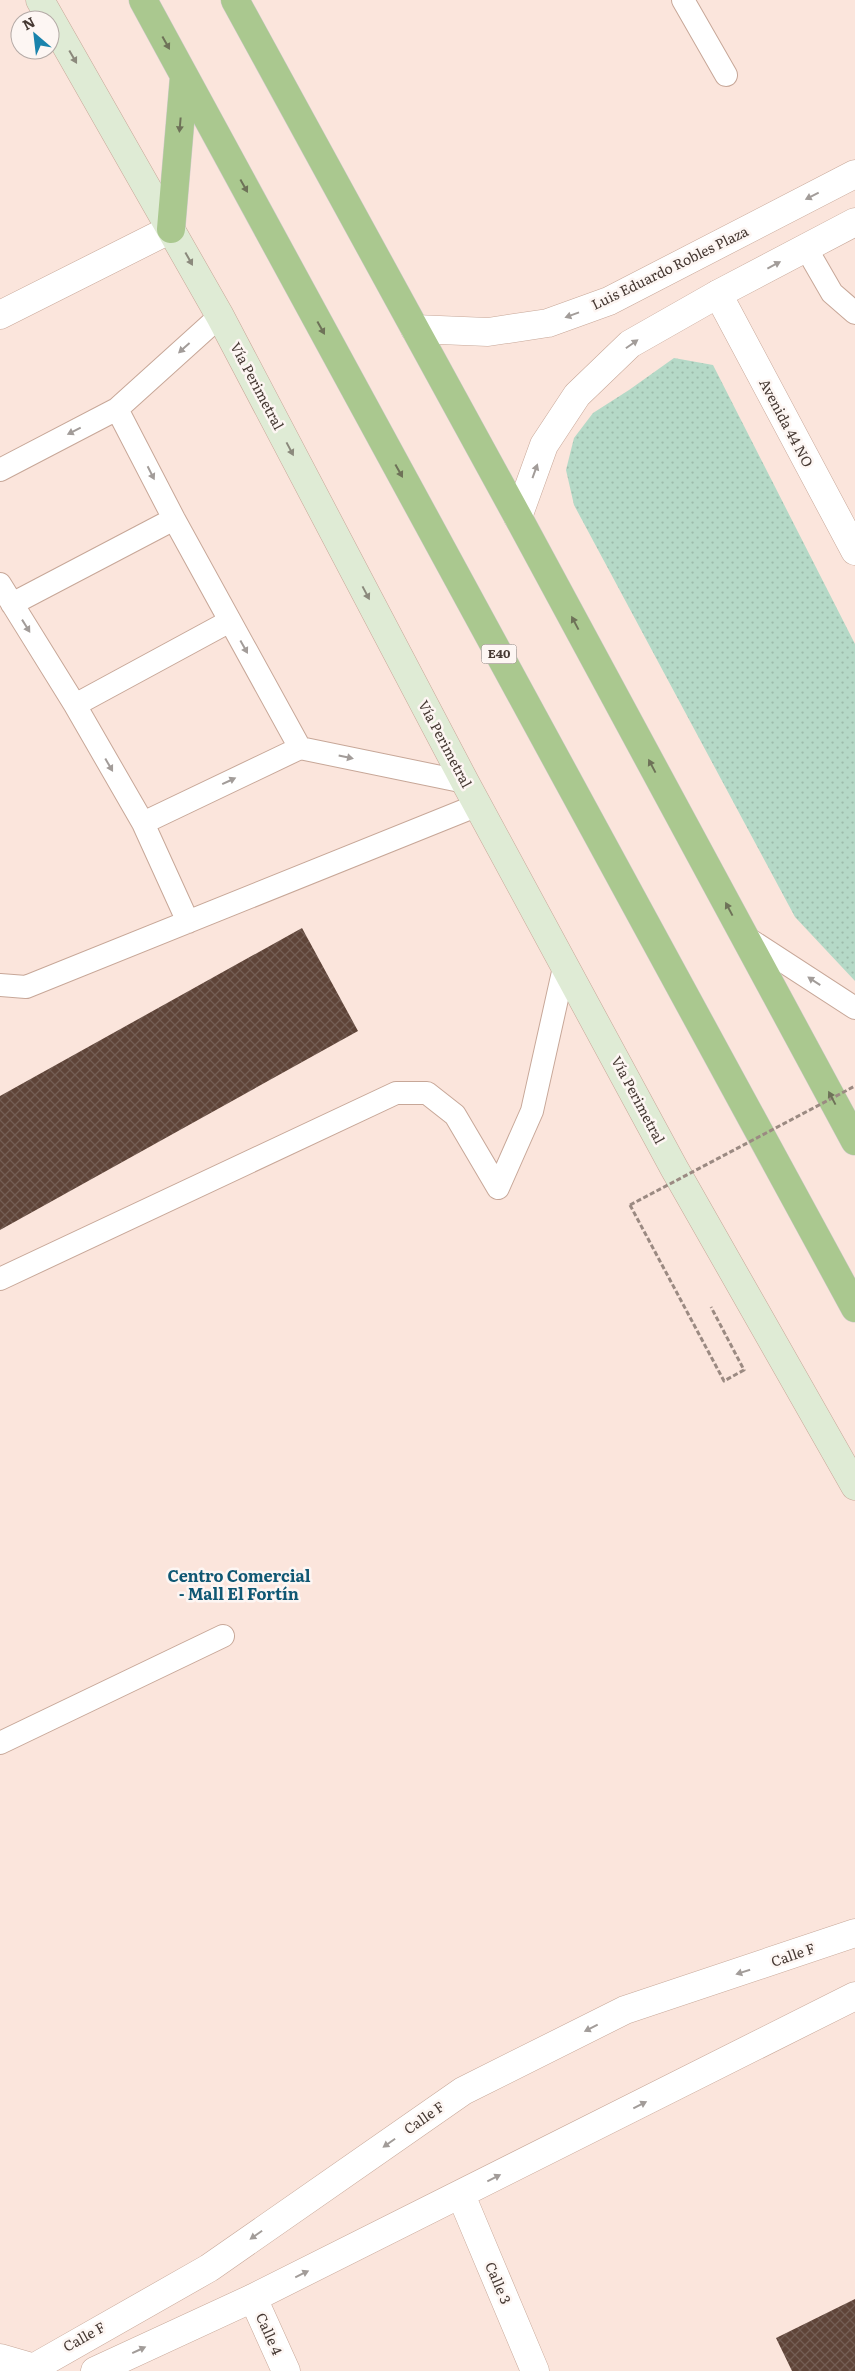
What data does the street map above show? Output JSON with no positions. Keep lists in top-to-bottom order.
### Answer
{
  "streets": {
    "highway": ["E40"],
    "main road": ["Vía Perimetral"],
    "street": [
      "Luis Eduardo Robles Plaza",
      "Avenida 44 NO",
      "Calle F",
      "Calle 3",
      "Calle 4"
    ]
  },
  "one_way": ["Vía Perimetral"],
  "districts": ["Centro Comercial - Mall El Fortín"],
  "north": "top left"
}
